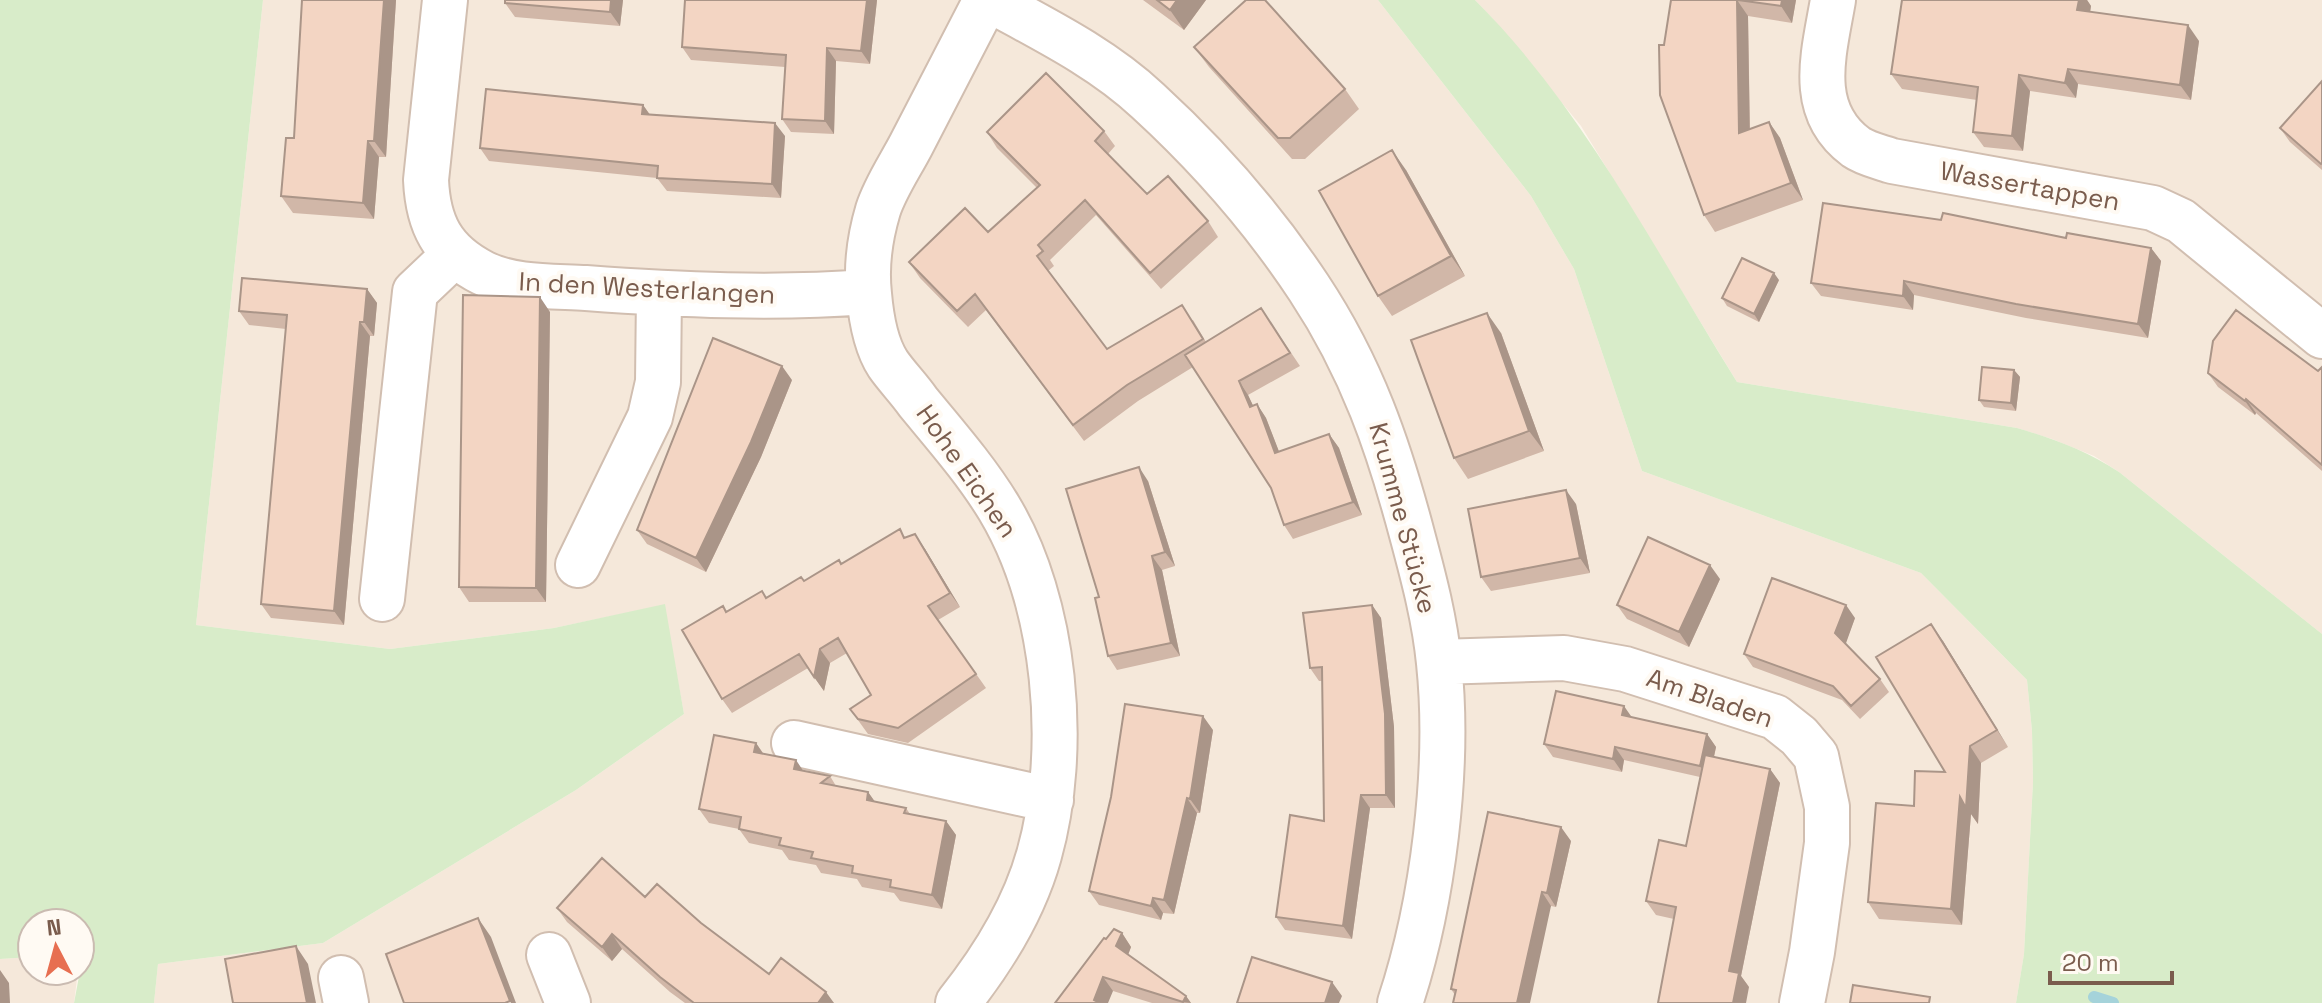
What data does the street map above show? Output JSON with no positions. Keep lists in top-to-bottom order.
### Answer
{
  "streets": {
    "street": [
      "Wassertappen",
      "In den Westerlangen",
      "Hohe Eichen",
      "Krumme Stücke",
      "Am Bladen"
    ]
  },
  "crossings": [
    ["In den Westerlangen", "Hohe Eichen"],
    ["Hohe Eichen", "Krumme Stücke"],
    ["Krumme Stücke", "Am Bladen"]
  ],
  "scale_bar": "20 m",
  "north": "top"
}
